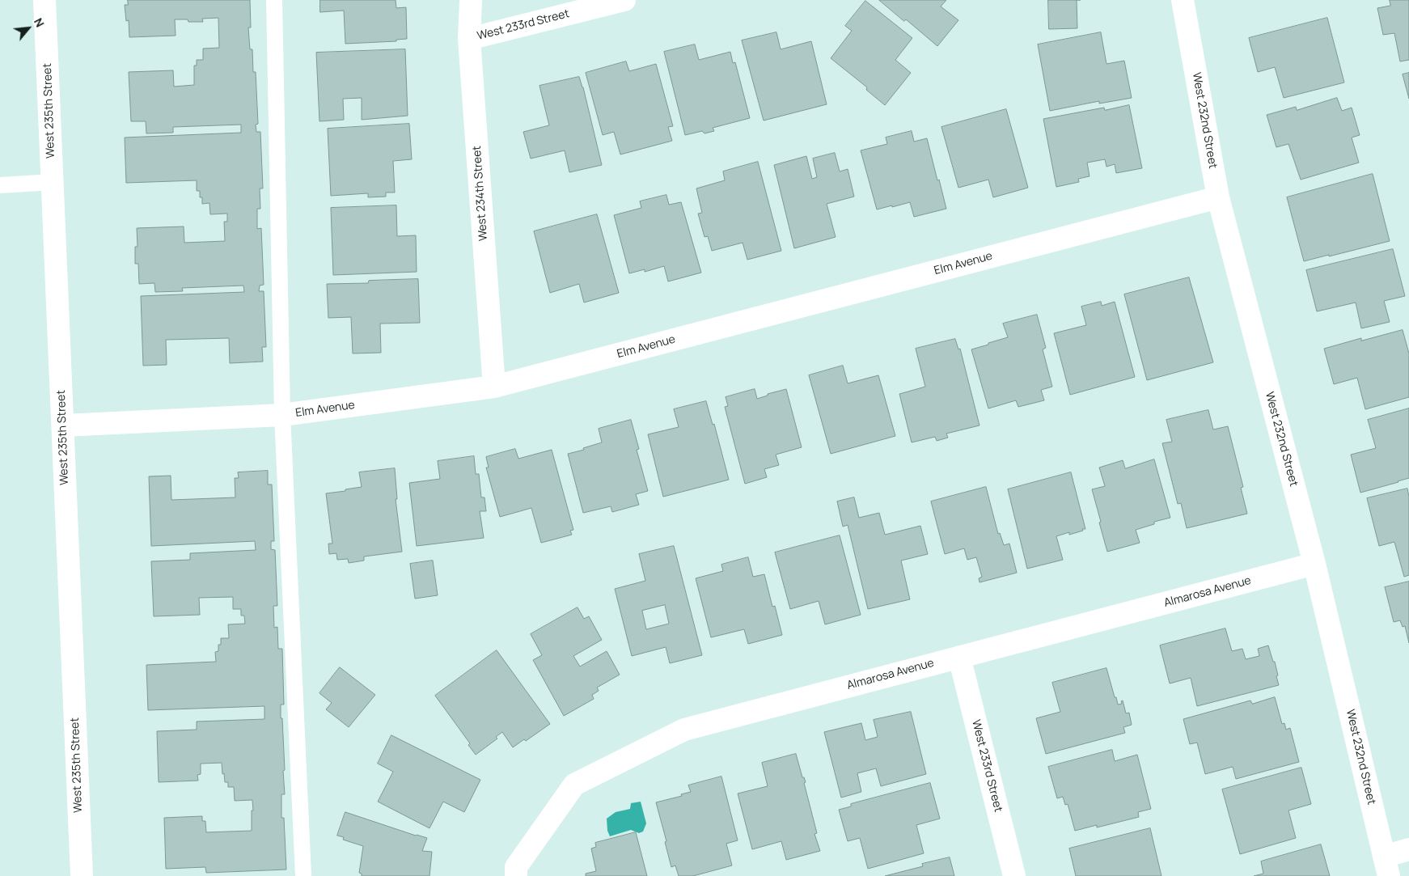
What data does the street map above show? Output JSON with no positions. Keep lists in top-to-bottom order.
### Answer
{
  "streets": {
    "street": [
      "West 233rd Street",
      "West 235th Street",
      "West 232nd Street",
      "West 234th Street",
      "Elm Avenue",
      "Almarosa Avenue"
    ]
  },
  "crossings": [
    ["West 233rd Street", "West 234th Street"],
    ["West 233rd Street", "Almarosa Avenue"],
    ["West 235th Street", "Elm Avenue"],
    ["West 232nd Street", "Elm Avenue"],
    ["West 232nd Street", "Almarosa Avenue"],
    ["West 234th Street", "Elm Avenue"]
  ],
  "north": "top right"
}
